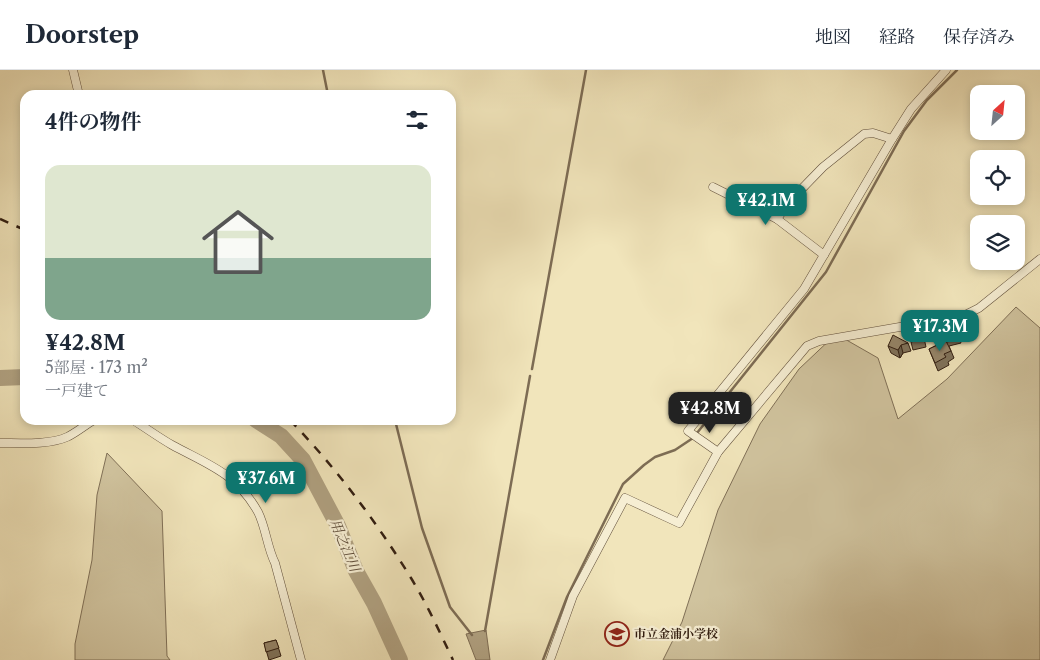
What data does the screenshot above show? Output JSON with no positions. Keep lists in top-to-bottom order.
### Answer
{
  "water": ["用之江川"],
  "places": {
    "school or university": ["市立金浦小学校"]
  },
  "north": "top right",
  "page": {
    "header": "Doorstep",
    "nav": ["地図", "経路", "保存済み"],
    "heading": "4件の物件",
    "list": [
      {
        "name": "¥42.8M",
        "note": "5部屋 · 173 m² · 一戸建て"
      }
    ],
    "price": [
      "¥42.1M",
      "¥17.3M",
      "¥42.8M",
      "¥37.6M"
    ]
  }
}
